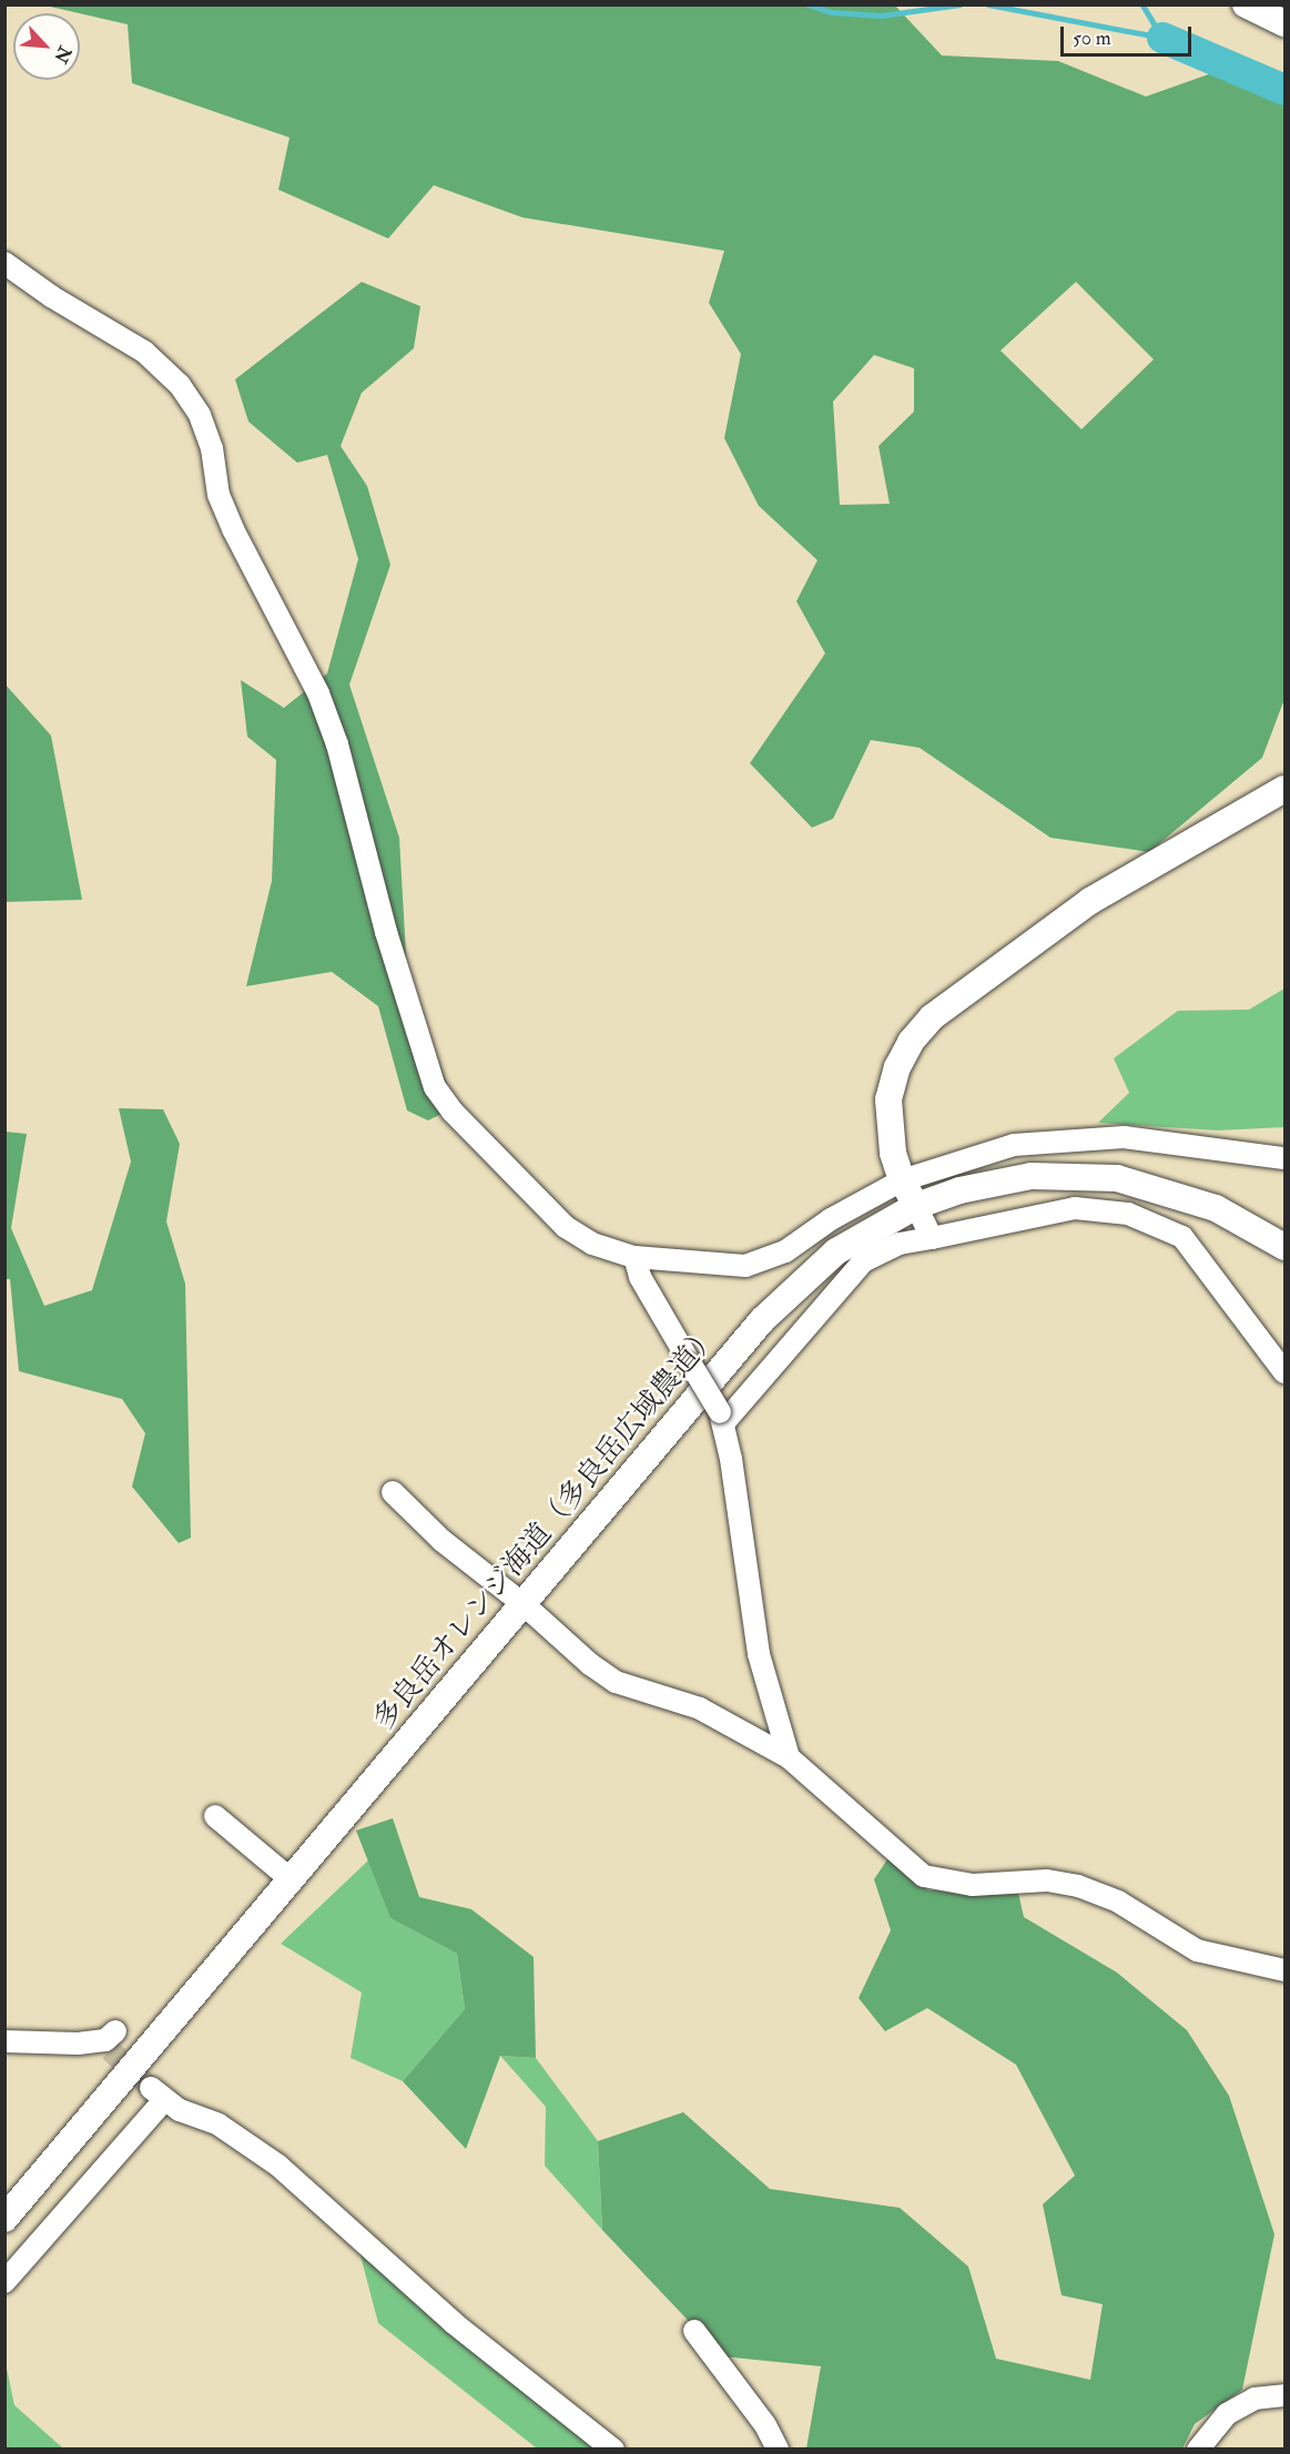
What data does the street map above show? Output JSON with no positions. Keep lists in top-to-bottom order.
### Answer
{
  "streets": {
    "street": ["多良岳オレンジ海道（多良岳広域農道）"]
  },
  "scale_bar": "50 m",
  "north": "bottom right"
}
